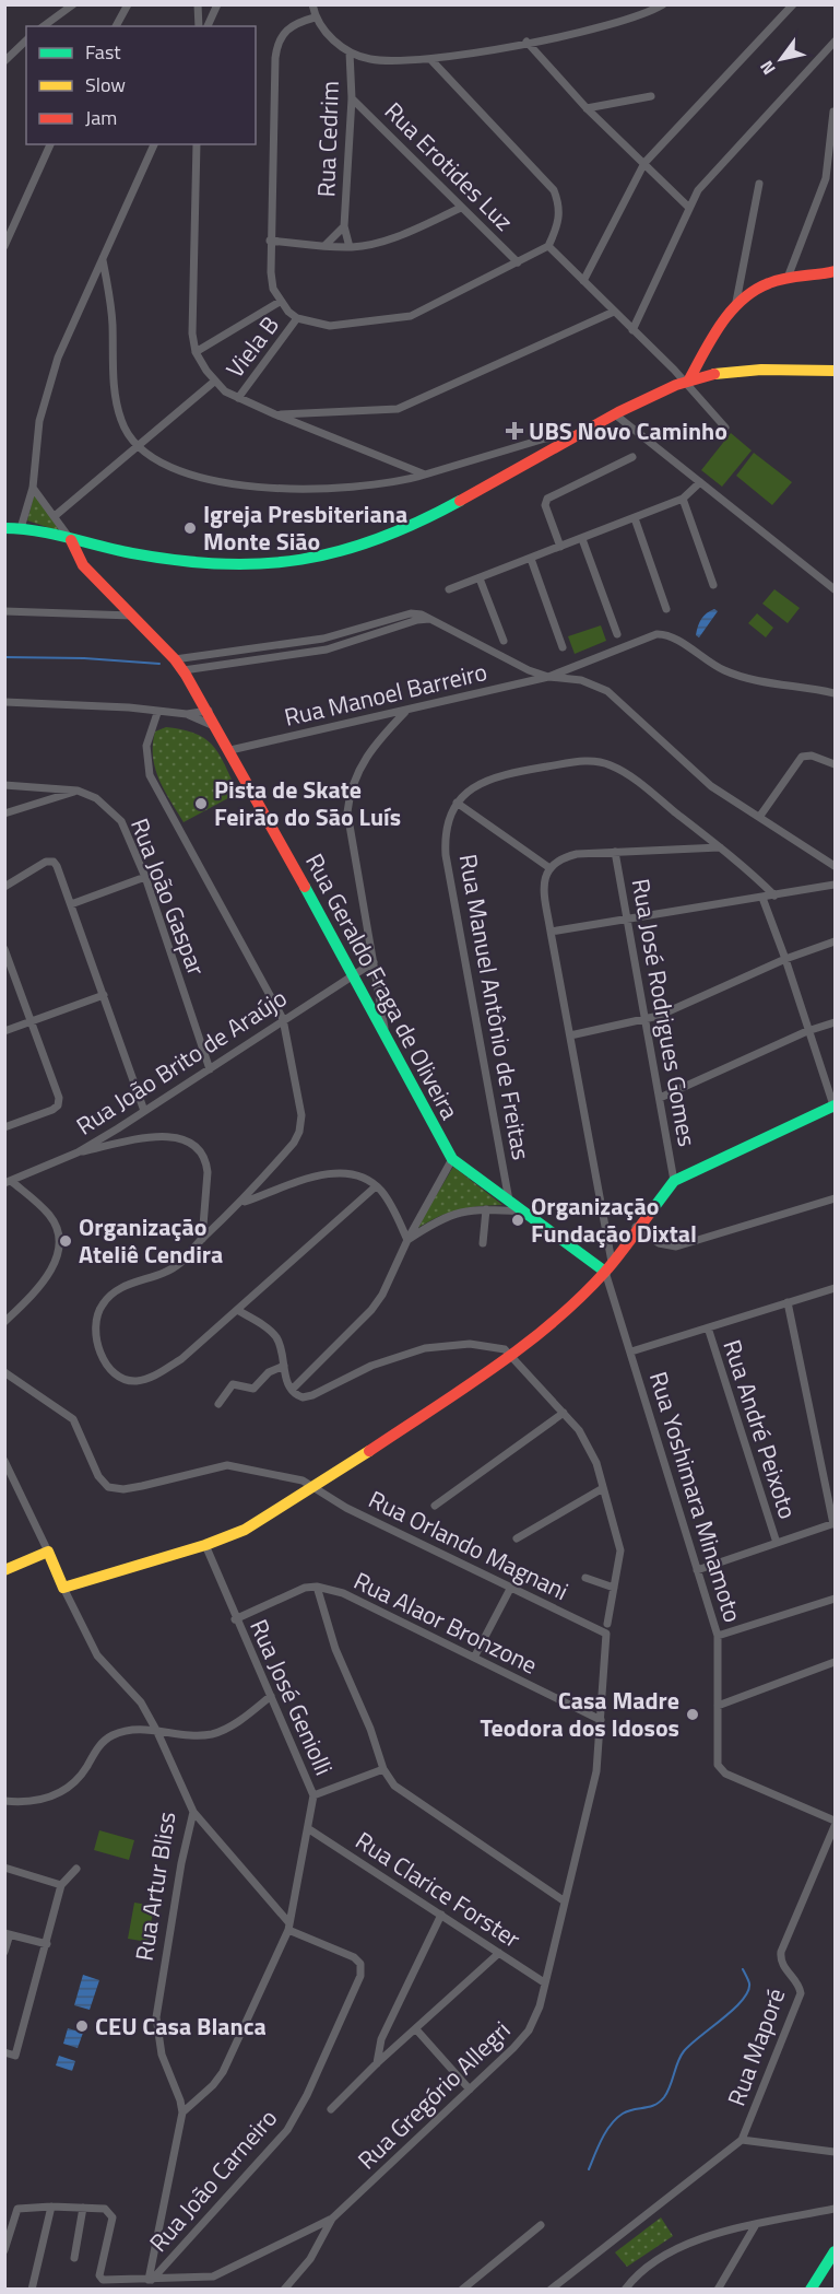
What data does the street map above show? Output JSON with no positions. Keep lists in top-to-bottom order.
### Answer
{
  "streets": {
    "main road": ["Rua Geraldo Fraga de Oliveira", "Rua Artur Bliss"],
    "street": [
      "Rua Cedrim",
      "Rua Erotides Luz",
      "Viela B",
      "Rua Manoel Barreiro",
      "Rua João Gaspar",
      "Rua Manuel Antônio de Freitas",
      "Rua José Rodrigues Gomes",
      "Rua João Brito de Araújo",
      "Rua André Peixoto",
      "Rua Yoshimara Minamoto",
      "Rua Orlando Magnani",
      "Rua Alaor Bronzone",
      "Rua José Geniolli",
      "Rua Clarice Forster",
      "Rua Maporé",
      "Rua Gregório Allegri",
      "Rua João Carneiro"
    ]
  },
  "crossings": [
    ["Rua Cedrim", "Rua Erotides Luz"],
    ["Rua Manoel Barreiro", "Rua Geraldo Fraga de Oliveira"],
    ["Rua João Gaspar", "Rua João Brito de Araújo"],
    ["Rua Geraldo Fraga de Oliveira", "Rua Manuel Antônio de Freitas"],
    ["Rua Geraldo Fraga de Oliveira", "Rua João Brito de Araújo"],
    ["Rua Geraldo Fraga de Oliveira", "Rua Yoshimara Minamoto"],
    ["Rua Orlando Magnani", "Rua Gregório Allegri"],
    ["Rua Alaor Bronzone", "Rua José Geniolli"],
    ["Rua Alaor Bronzone", "Rua Gregório Allegri"],
    ["Rua José Geniolli", "Rua Artur Bliss"],
    ["Rua José Geniolli", "Rua Clarice Forster"],
    ["Rua José Geniolli", "Rua João Carneiro"],
    ["Rua Artur Bliss", "Rua Gregório Allegri"],
    ["Rua Artur Bliss", "Rua João Carneiro"],
    ["Rua Clarice Forster", "Rua Gregório Allegri"],
    ["Rua Gregório Allegri", "Rua João Carneiro"]
  ],
  "places": {
    "health": ["UBS Novo Caminho"],
    "other": [
      "Igreja Presbiteriana Monte Sião",
      "Pista de Skate Feirão do São Luís",
      "Organização Fundação Dixtal",
      "Organização Ateliê Cendira",
      "Casa Madre Teodora dos Idosos",
      "CEU Casa Blanca"
    ]
  },
  "legend": ["Fast", "Slow", "Jam"],
  "north": "bottom left"
}
